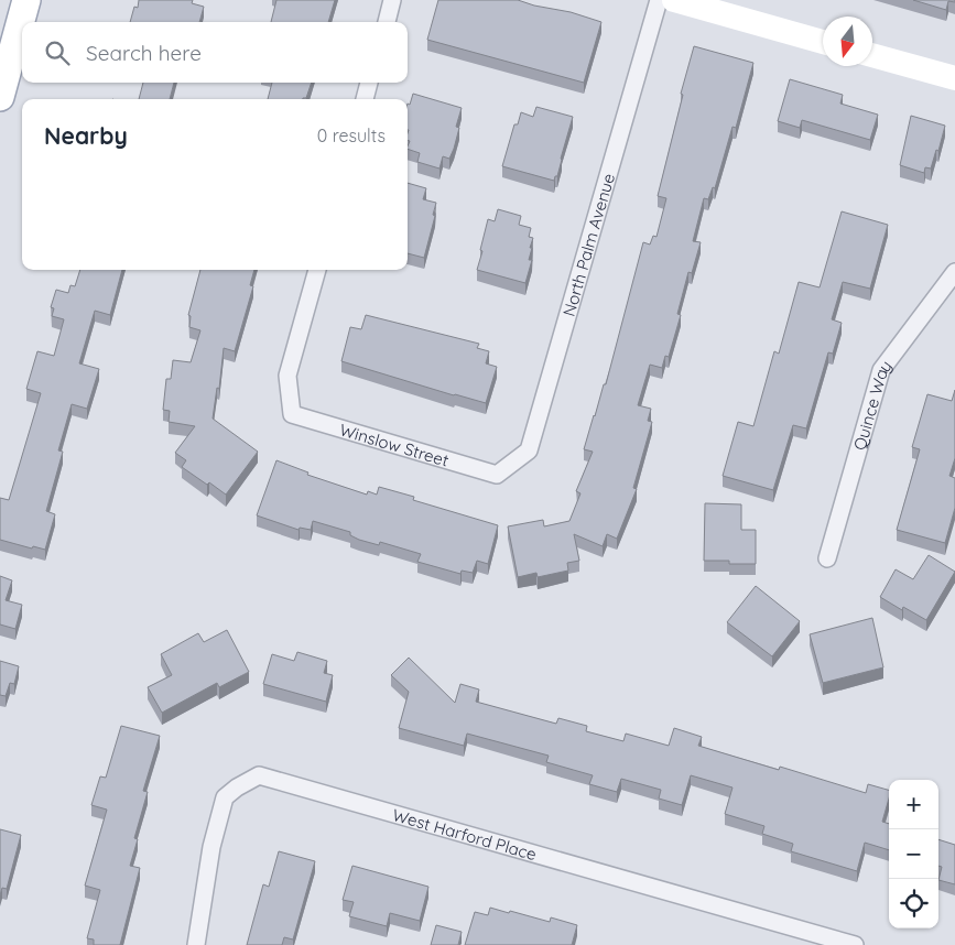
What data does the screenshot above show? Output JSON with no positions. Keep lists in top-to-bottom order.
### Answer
{
  "streets": {
    "street": [
      "North Palm Avenue",
      "Quince Way",
      "Winslow Street",
      "West Harford Place"
    ]
  },
  "crossings": [
    ["North Palm Avenue", "Winslow Street"]
  ],
  "north": "bottom",
  "page": {
    "search": "Search here",
    "heading": ["Nearby", "0 results"],
    "map_buttons": ["+", "−"]
  }
}
